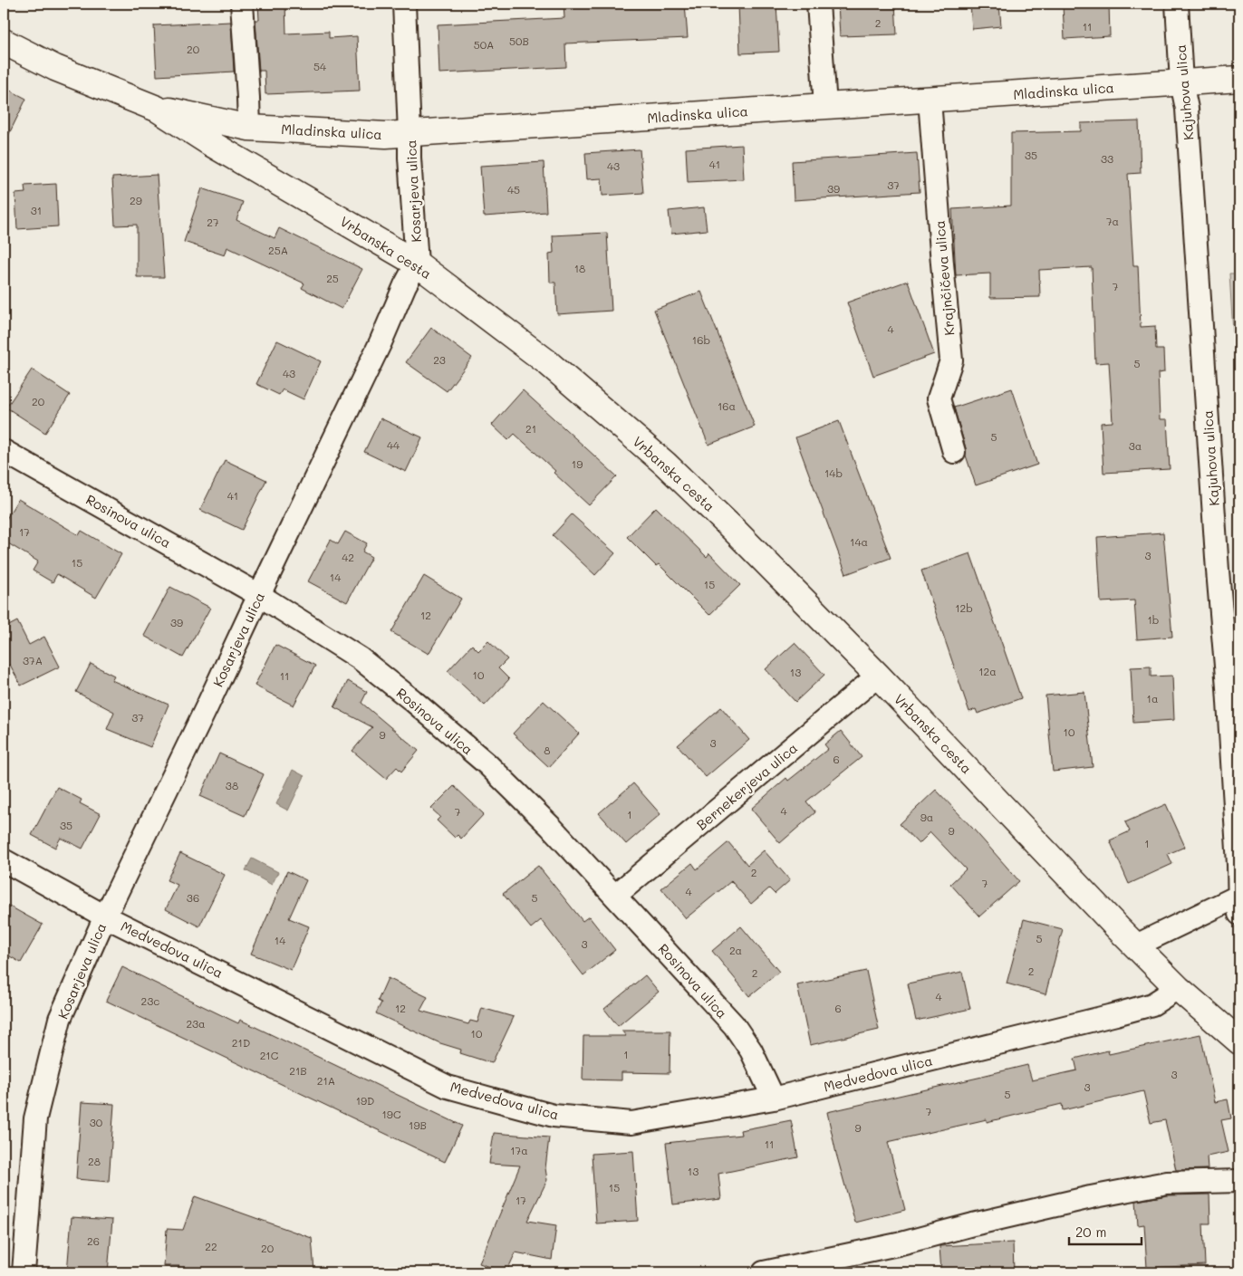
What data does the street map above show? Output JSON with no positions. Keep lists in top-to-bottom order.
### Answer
{
  "streets": {
    "street": [
      "Mladinska ulica",
      "Kajuhova ulica",
      "Kosarjeva ulica",
      "Vrbanska cesta",
      "Krajnčičeva ulica",
      "Rosinova ulica",
      "Bernekerjeva ulica",
      "Medvedova ulica"
    ]
  },
  "crossings": [
    ["Mladinska ulica", "Kajuhova ulica"],
    ["Mladinska ulica", "Kosarjeva ulica"],
    ["Mladinska ulica", "Vrbanska cesta"],
    ["Mladinska ulica", "Krajnčičeva ulica"],
    ["Kosarjeva ulica", "Vrbanska cesta"],
    ["Kosarjeva ulica", "Rosinova ulica"],
    ["Kosarjeva ulica", "Medvedova ulica"],
    ["Vrbanska cesta", "Bernekerjeva ulica"],
    ["Vrbanska cesta", "Medvedova ulica"],
    ["Rosinova ulica", "Bernekerjeva ulica"],
    ["Rosinova ulica", "Medvedova ulica"]
  ],
  "house_numbers": [
    "2",
    "11",
    "50B",
    "50A",
    "20",
    "54",
    "35",
    "33",
    "41",
    "43",
    "37",
    "39",
    "45",
    "29",
    "31",
    "7a",
    "27",
    "25A",
    "18",
    "25",
    "7",
    "4",
    "16b",
    "23",
    "5",
    "43",
    "20",
    "16a",
    "21",
    "5",
    "44",
    "3a",
    "19",
    "14b",
    "41",
    "17",
    "14a",
    "3",
    "42",
    "15",
    "14",
    "15",
    "12b",
    "12",
    "1b",
    "39",
    "37A",
    "12a",
    "13",
    "10",
    "11",
    "1a",
    "37",
    "10",
    "9",
    "3",
    "8",
    "6",
    "38",
    "4",
    "7",
    "1",
    "9a",
    "35",
    "9",
    "1",
    "2",
    "7",
    "4",
    "36",
    "5",
    "5",
    "14",
    "3",
    "2a",
    "2",
    "2",
    "4",
    "23c",
    "12",
    "6",
    "23a",
    "10",
    "21D",
    "1",
    "21C",
    "21B",
    "3",
    "21A",
    "3",
    "5",
    "19D",
    "7",
    "19C",
    "30",
    "19B",
    "9",
    "11",
    "17a",
    "28",
    "13",
    "15",
    "17",
    "26",
    "22",
    "20"
  ],
  "scale_bar": "20 m"
}
